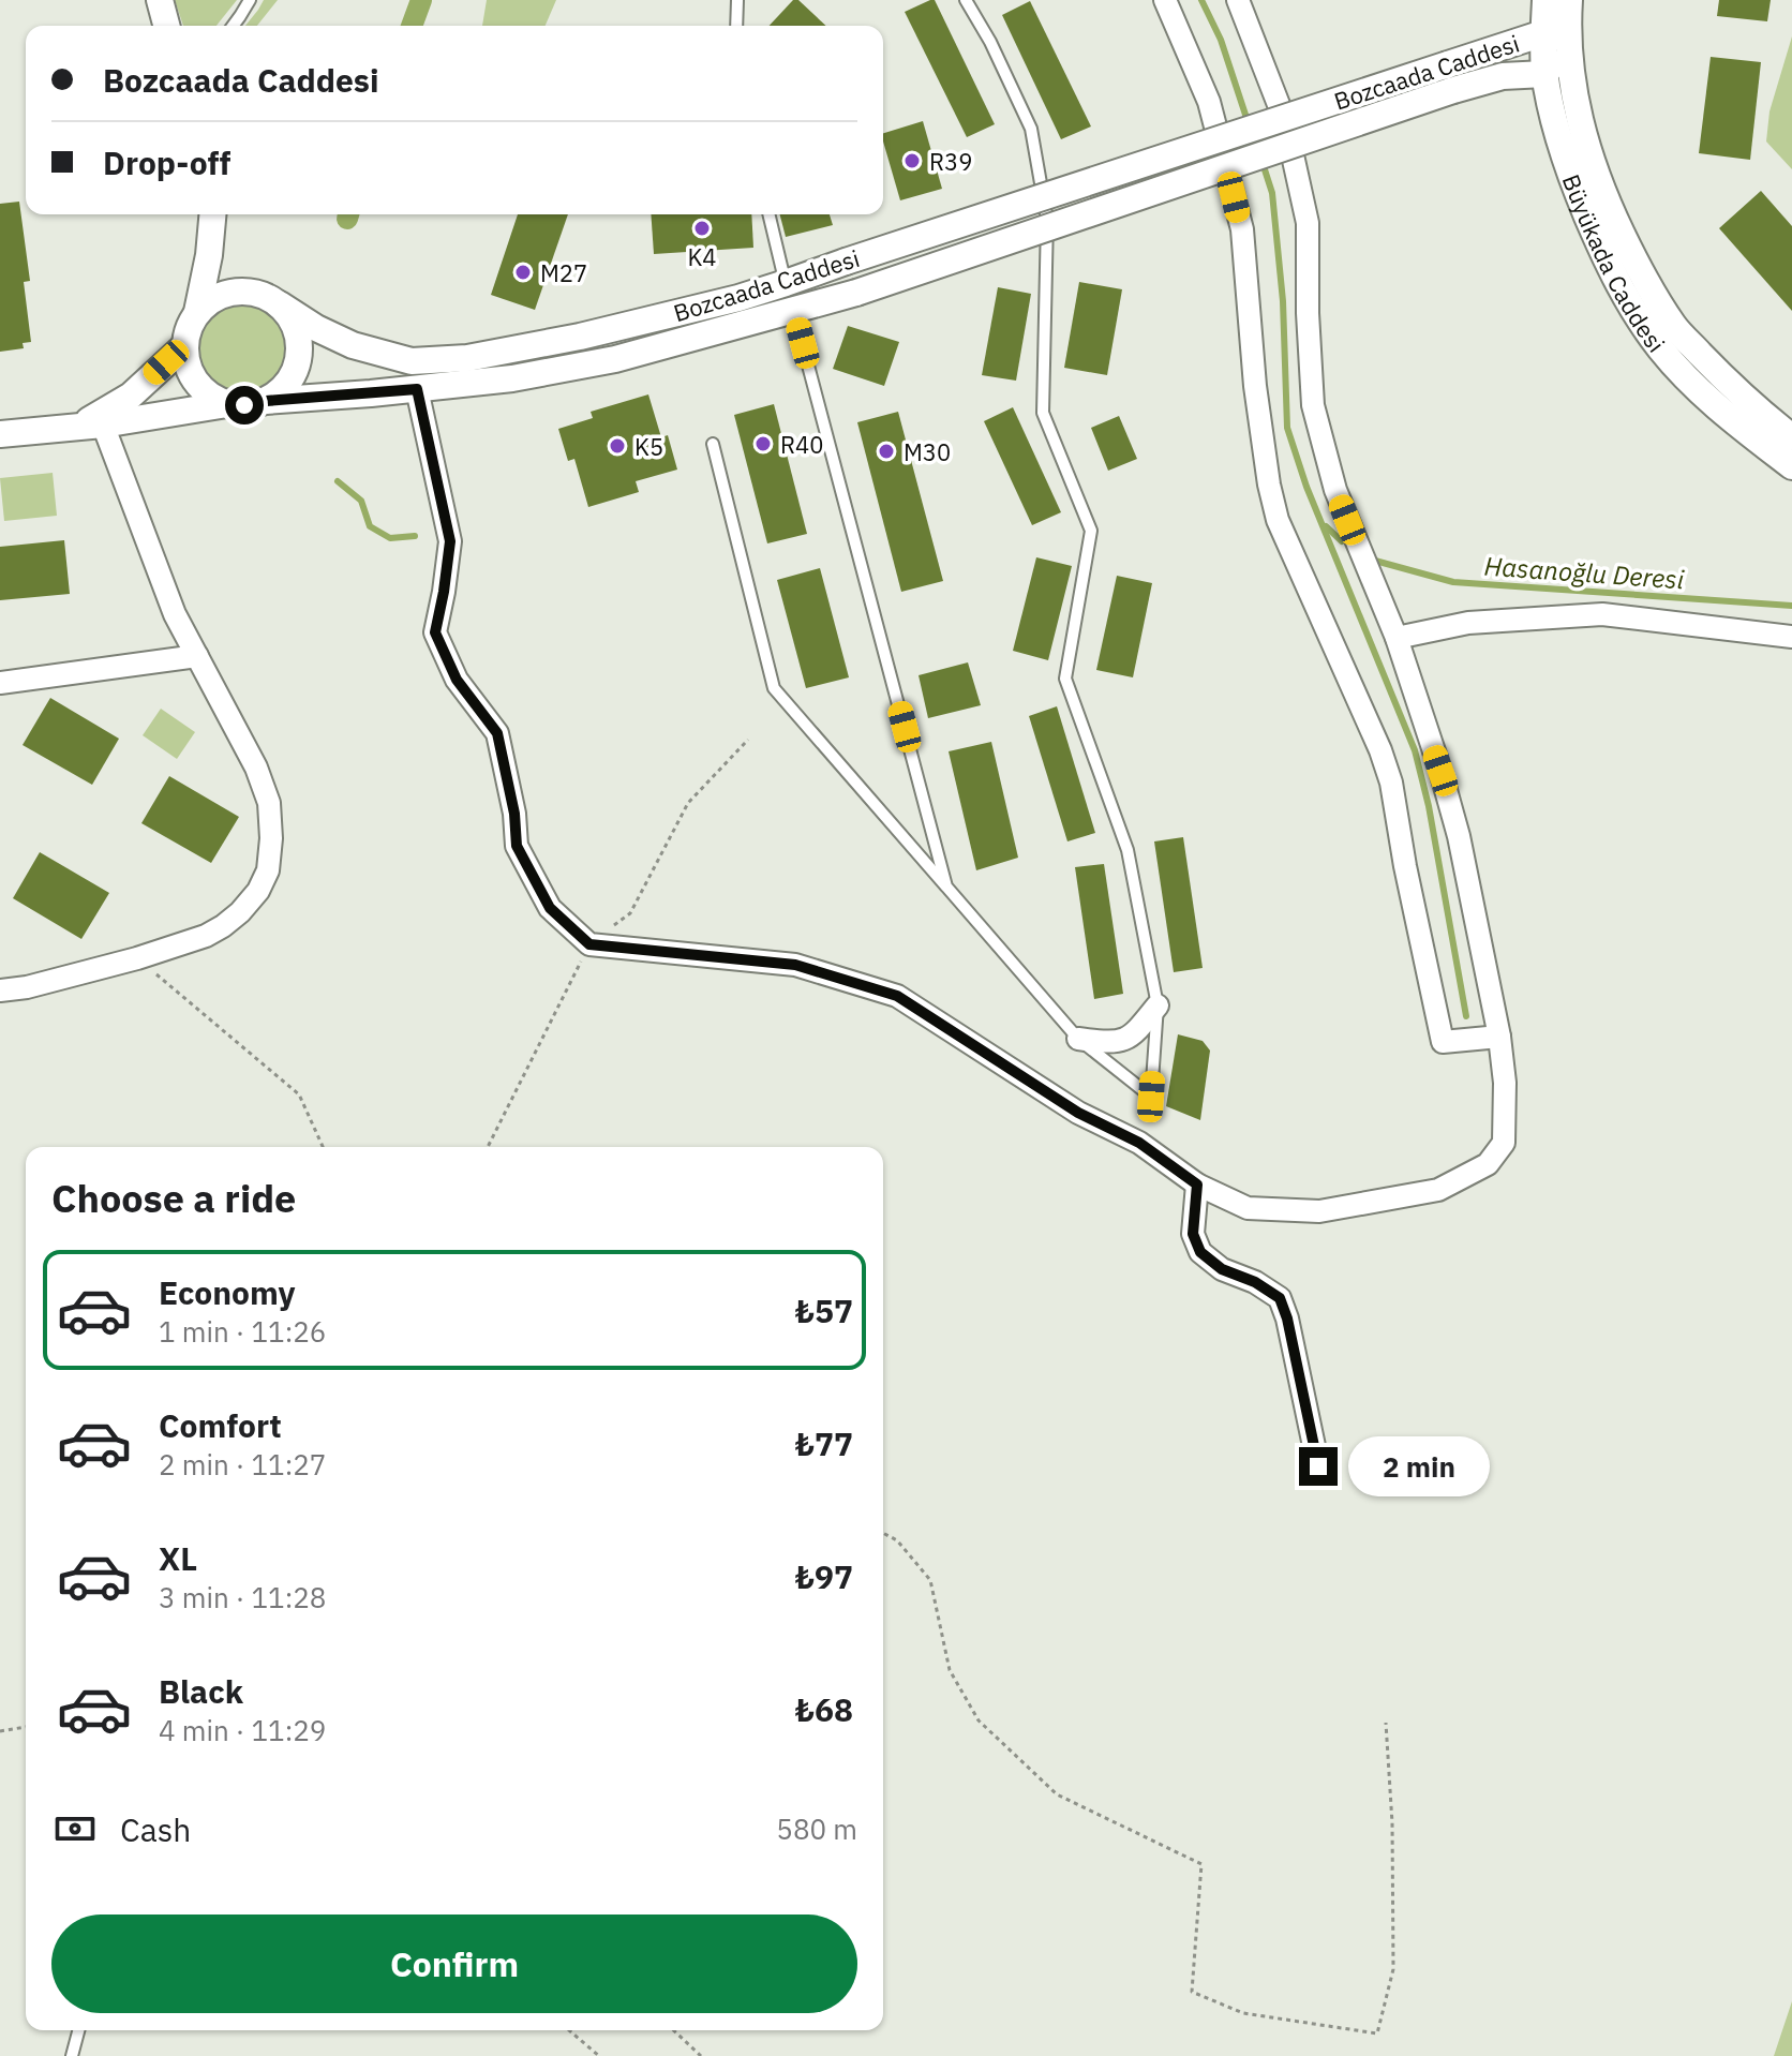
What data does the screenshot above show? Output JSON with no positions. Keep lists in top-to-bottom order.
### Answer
{
  "streets": {
    "street": ["Bozcaada Caddesi", "Büyükada Caddesi"]
  },
  "crossings": [
    ["Bozcaada Caddesi", "Büyükada Caddesi"]
  ],
  "water": ["Hasanoğlu Deresi"],
  "places": [
    "R39",
    "K4",
    "M27",
    "R40",
    "K5",
    "M30"
  ],
  "page": {
    "banner": ["Bozcaada Caddesi", "Drop-off"],
    "heading": "Choose a ride",
    "list": [
      {
        "name": "Economy",
        "note": "1 min · 11:26",
        "value": "₺57"
      },
      {
        "name": "Comfort",
        "note": "2 min · 11:27",
        "value": "₺77"
      },
      {
        "name": "XL",
        "note": "3 min · 11:28",
        "value": "₺97"
      },
      {
        "name": "Black",
        "note": "4 min · 11:29",
        "value": "₺68"
      }
    ],
    "bubble": "2 min",
    "pay": ["Cash", "580 m"],
    "buttons": "Confirm"
  }
}
